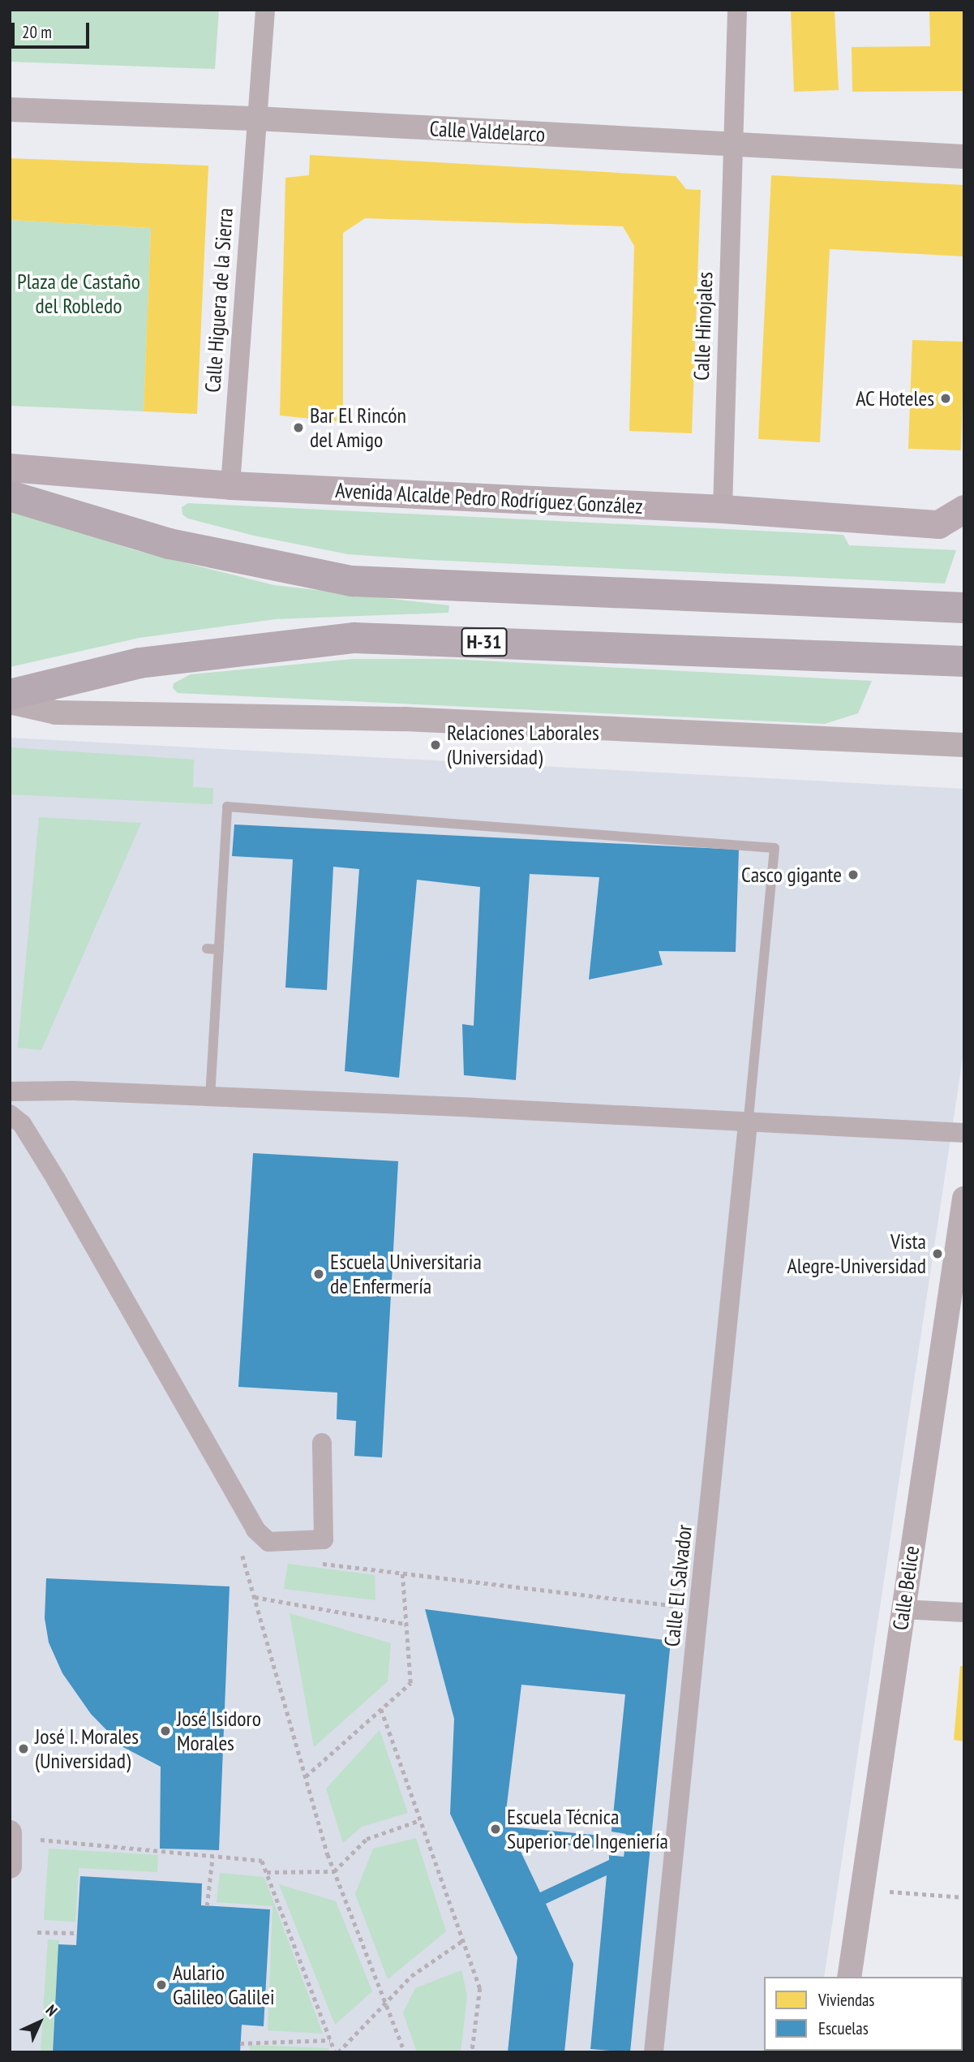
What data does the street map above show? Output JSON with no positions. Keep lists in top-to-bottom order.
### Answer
{
  "streets": {
    "highway": ["H-31"],
    "main road": ["Avenida Alcalde Pedro Rodríguez González"],
    "street": [
      "Calle Valdelarco",
      "Calle Higuera de la Sierra",
      "Calle Hinojales",
      "Calle El Salvador",
      "Calle Belice"
    ]
  },
  "crossings": [
    ["Calle Valdelarco", "Calle Higuera de la Sierra"],
    ["Calle Valdelarco", "Calle Hinojales"],
    ["Calle Higuera de la Sierra", "Avenida Alcalde Pedro Rodríguez González"],
    ["Calle Hinojales", "Avenida Alcalde Pedro Rodríguez González"]
  ],
  "parks": ["Plaza de Castaño del Robledo"],
  "places": [
    "AC Hoteles",
    "Bar El Rincón del Amigo",
    "Relaciones Laborales (Universidad)",
    "Casco gigante",
    "Vista Alegre-Universidad",
    "Escuela Universitaria de Enfermería",
    "José Isidoro Morales",
    "José I. Morales (Universidad)",
    "Escuela Técnica Superior de Ingeniería",
    "Aulario Galileo Galilei"
  ],
  "legend": ["Viviendas", "Escuelas"],
  "scale_bar": "20 m",
  "north": "top right"
}
